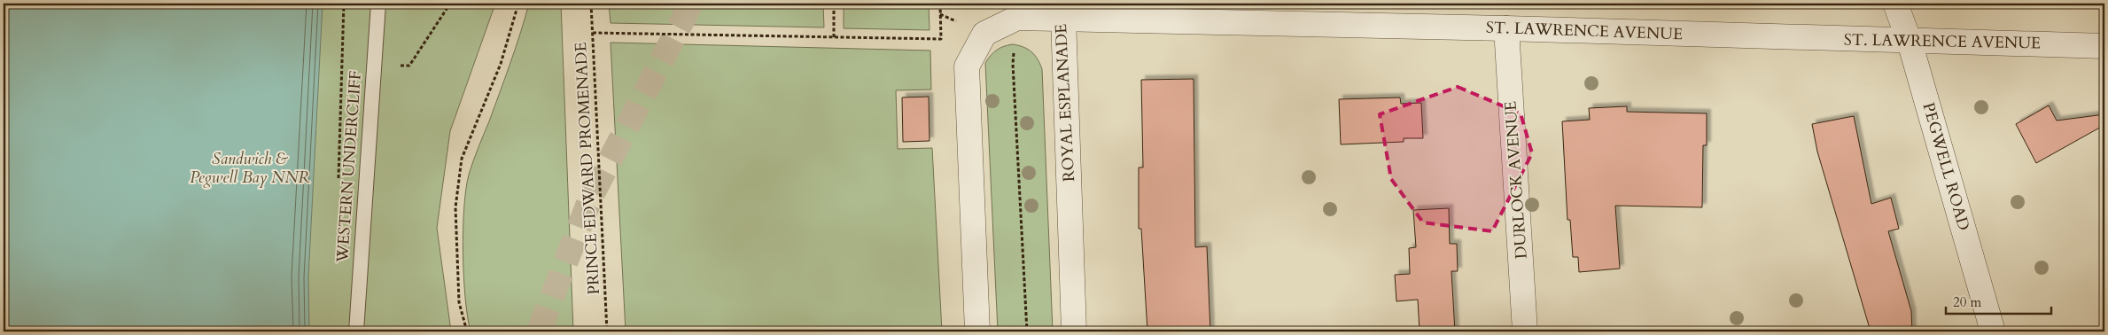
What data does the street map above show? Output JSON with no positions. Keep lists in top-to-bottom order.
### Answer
{
  "streets": {
    "street": [
      "ST. LAWRENCE AVENUE",
      "ROYAL ESPLANADE",
      "PEGWELL ROAD",
      "DURLOCK AVENUE"
    ],
    "lane": ["WESTERN UNDERCLIFF"],
    "path": ["PRINCE EDWARD PROMENADE"]
  },
  "crossings": [
    ["ST. LAWRENCE AVENUE", "ROYAL ESPLANADE"],
    ["ST. LAWRENCE AVENUE", "PEGWELL ROAD"],
    ["ST. LAWRENCE AVENUE", "DURLOCK AVENUE"]
  ],
  "parks": ["Sandwich & Pegwell Bay NNR"],
  "scale_bar": "20 m"
}
